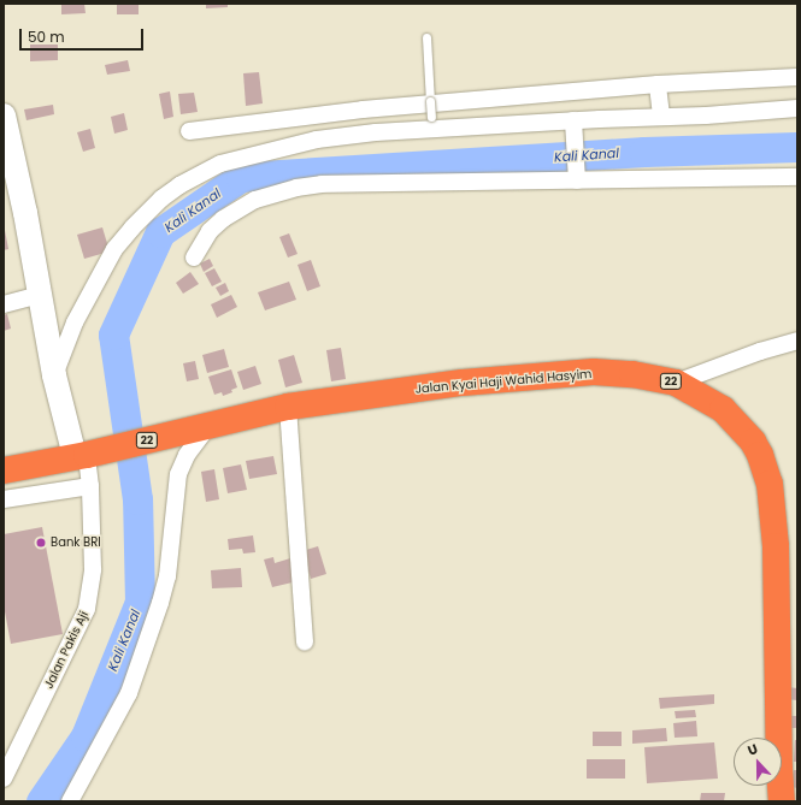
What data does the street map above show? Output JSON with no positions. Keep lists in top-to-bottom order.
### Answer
{
  "streets": {
    "highway": ["Jalan Kyai Haji Wahid Hasyim", "22"],
    "street": ["Jalan Pakis Aji"]
  },
  "crossings": [
    ["Jalan Kyai Haji Wahid Hasyim", "22"],
    ["22", "Jalan Pakis Aji"]
  ],
  "water": ["Kali Kanal"],
  "places": ["Bank BRI"],
  "scale_bar": "50 m",
  "north": "top"
}
